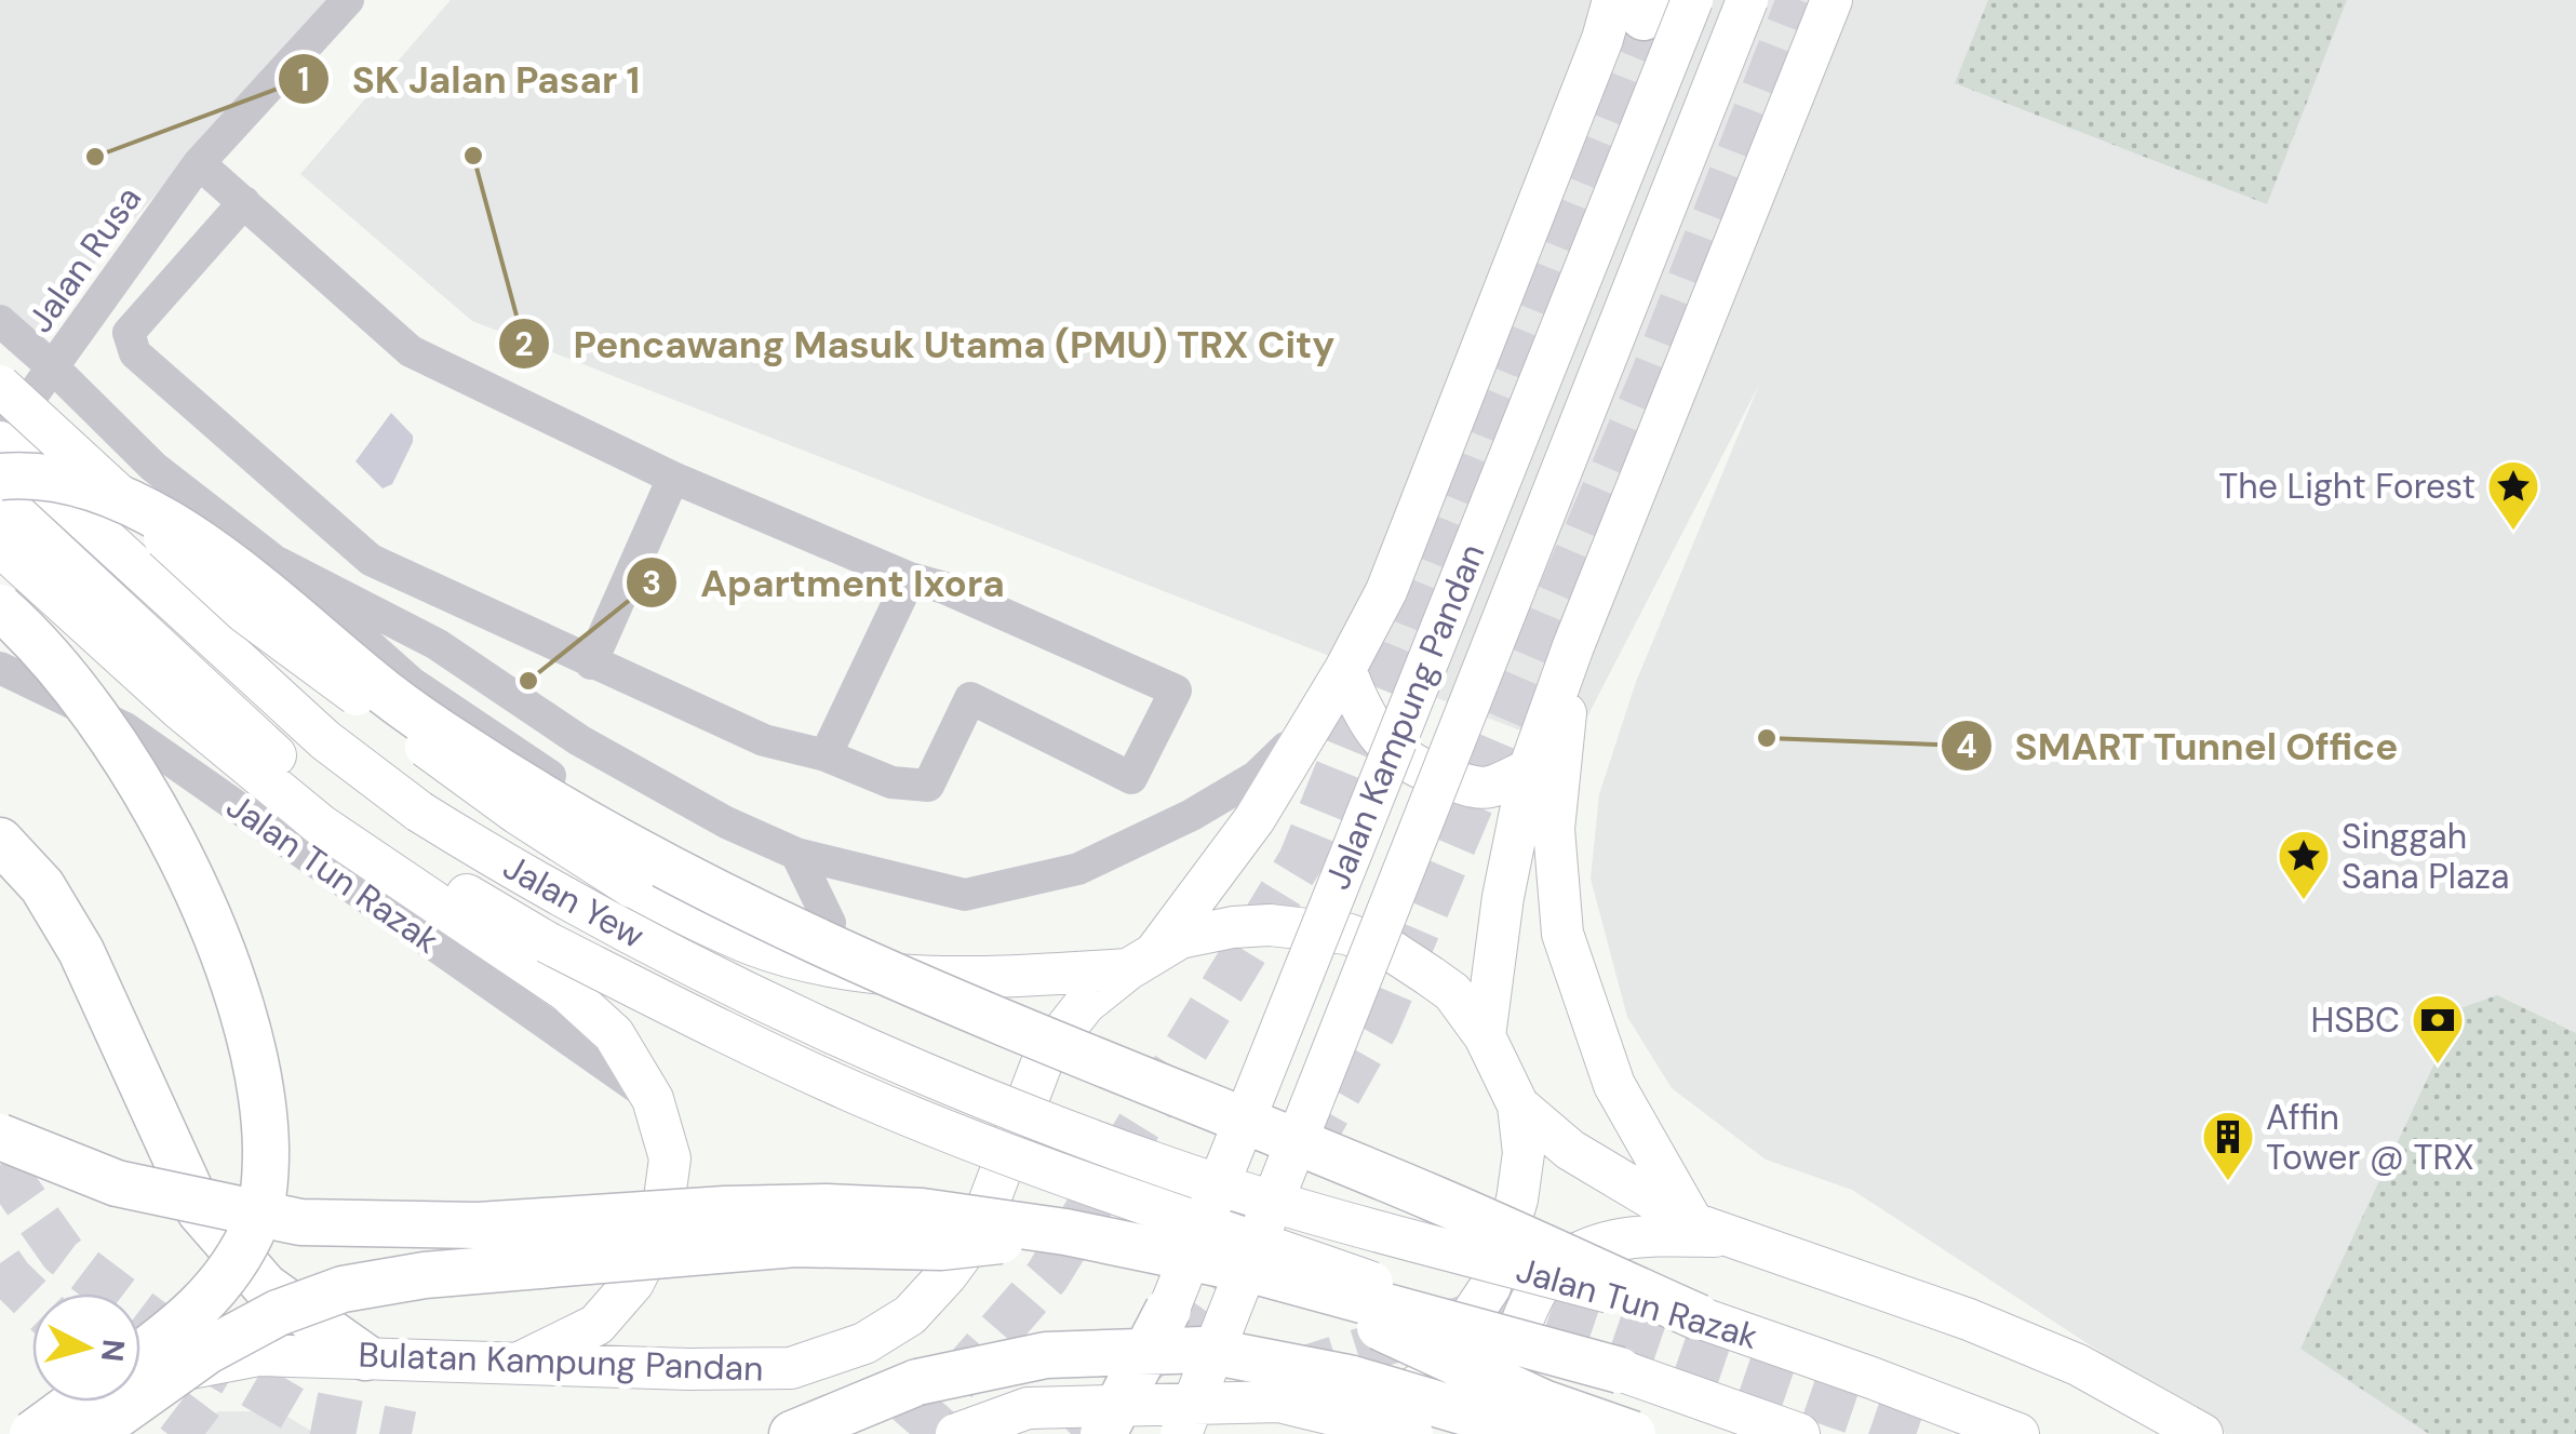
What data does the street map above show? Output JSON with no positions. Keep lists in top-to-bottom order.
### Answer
{
  "streets": {
    "main road": [
      "Jalan Kampung Pandan",
      "Jalan Tun Razak",
      "Jalan Yew",
      "Bulatan Kampung Pandan"
    ],
    "street": ["Jalan Rusa"]
  },
  "crossings": [
    ["Jalan Tun Razak", "Jalan Yew"]
  ],
  "places": {
    "other": [
      "Pencawang Masuk Utama (PMU) TRX City",
      "SK Jalan Pasar 1",
      "Apartment Ixora",
      "SMART Tunnel Office"
    ],
    "place": ["The Light Forest", "Singgah Sana Plaza"],
    "bank": ["HSBC"],
    "building": ["Affin Tower @ TRX"]
  },
  "north": "right"
}
